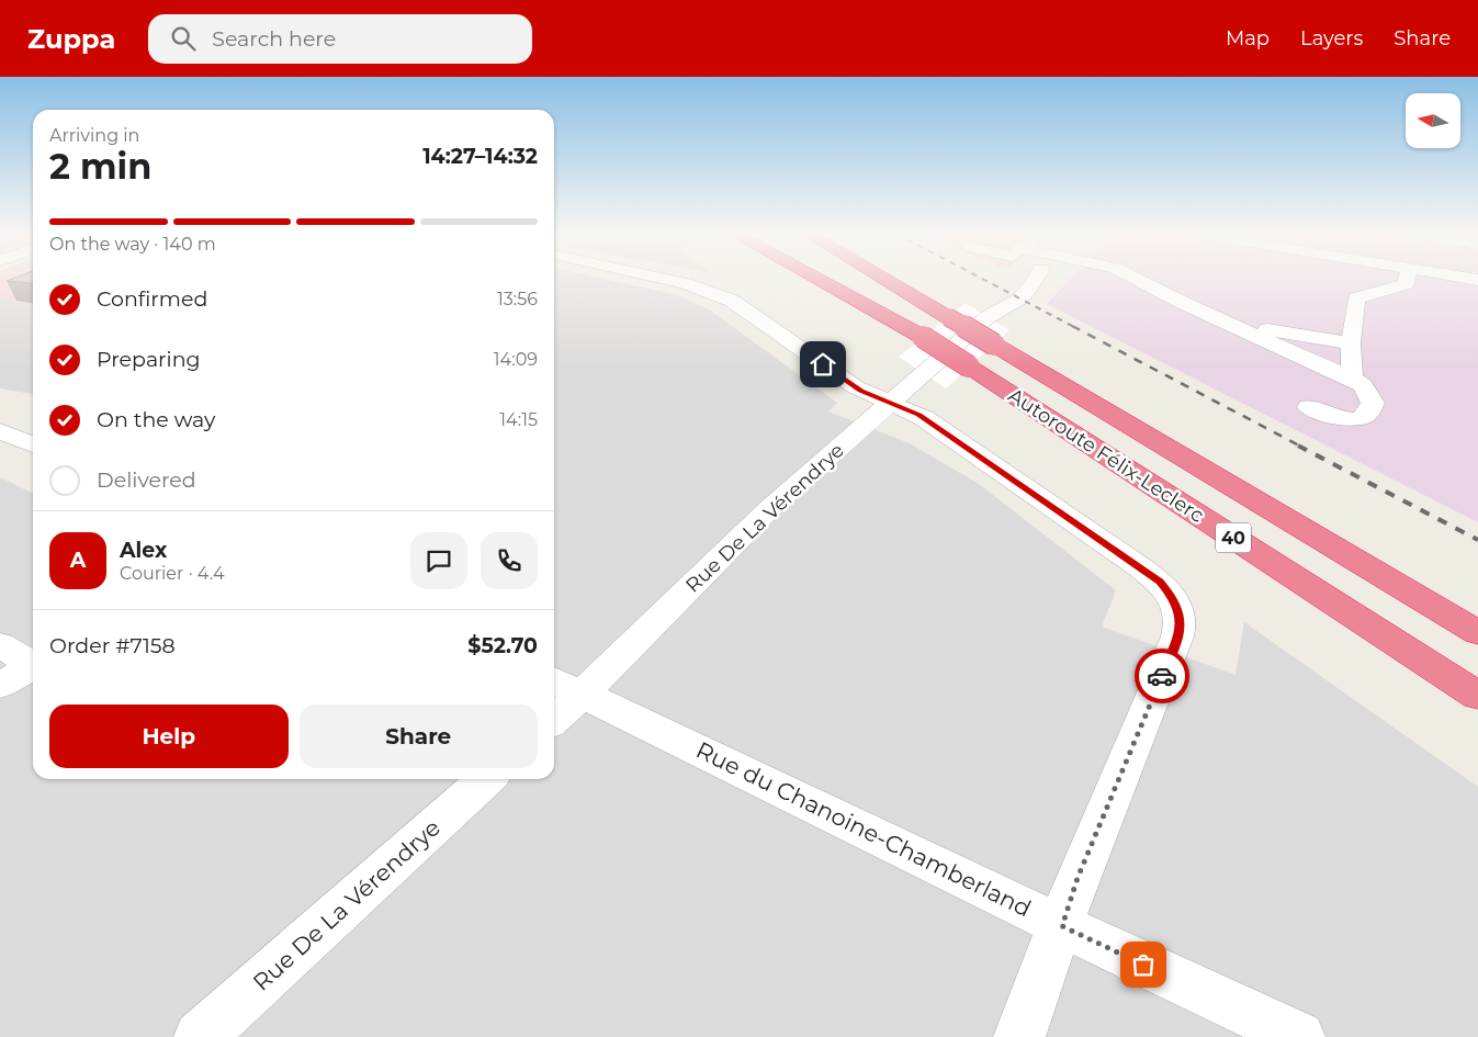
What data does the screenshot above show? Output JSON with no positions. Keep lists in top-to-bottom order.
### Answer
{
  "streets": {
    "highway": ["Autoroute Félix-Leclerc", "40"],
    "street": ["Rue De La Vérendrye", "Rue du Chanoine-Chamberland"]
  },
  "crossings": [
    ["Rue De La Vérendrye", "Rue du Chanoine-Chamberland"]
  ],
  "north": "left",
  "page": {
    "header": "Zuppa",
    "search": "Search here",
    "nav": ["Map", "Layers", "Share"],
    "heading": ["2 min", "Arriving in", "14:27–14:32"],
    "panel": [
      "Alex",
      "Courier · 4.4",
      "Order #7158",
      "$52.70"
    ],
    "bar": "On the way · 140 m",
    "list": [
      ["Confirmed", "13:56"],
      ["Preparing", "14:09"],
      ["On the way", "14:15"],
      "Delivered"
    ],
    "round": "A",
    "buttons": ["Help", "Share"]
  }
}
